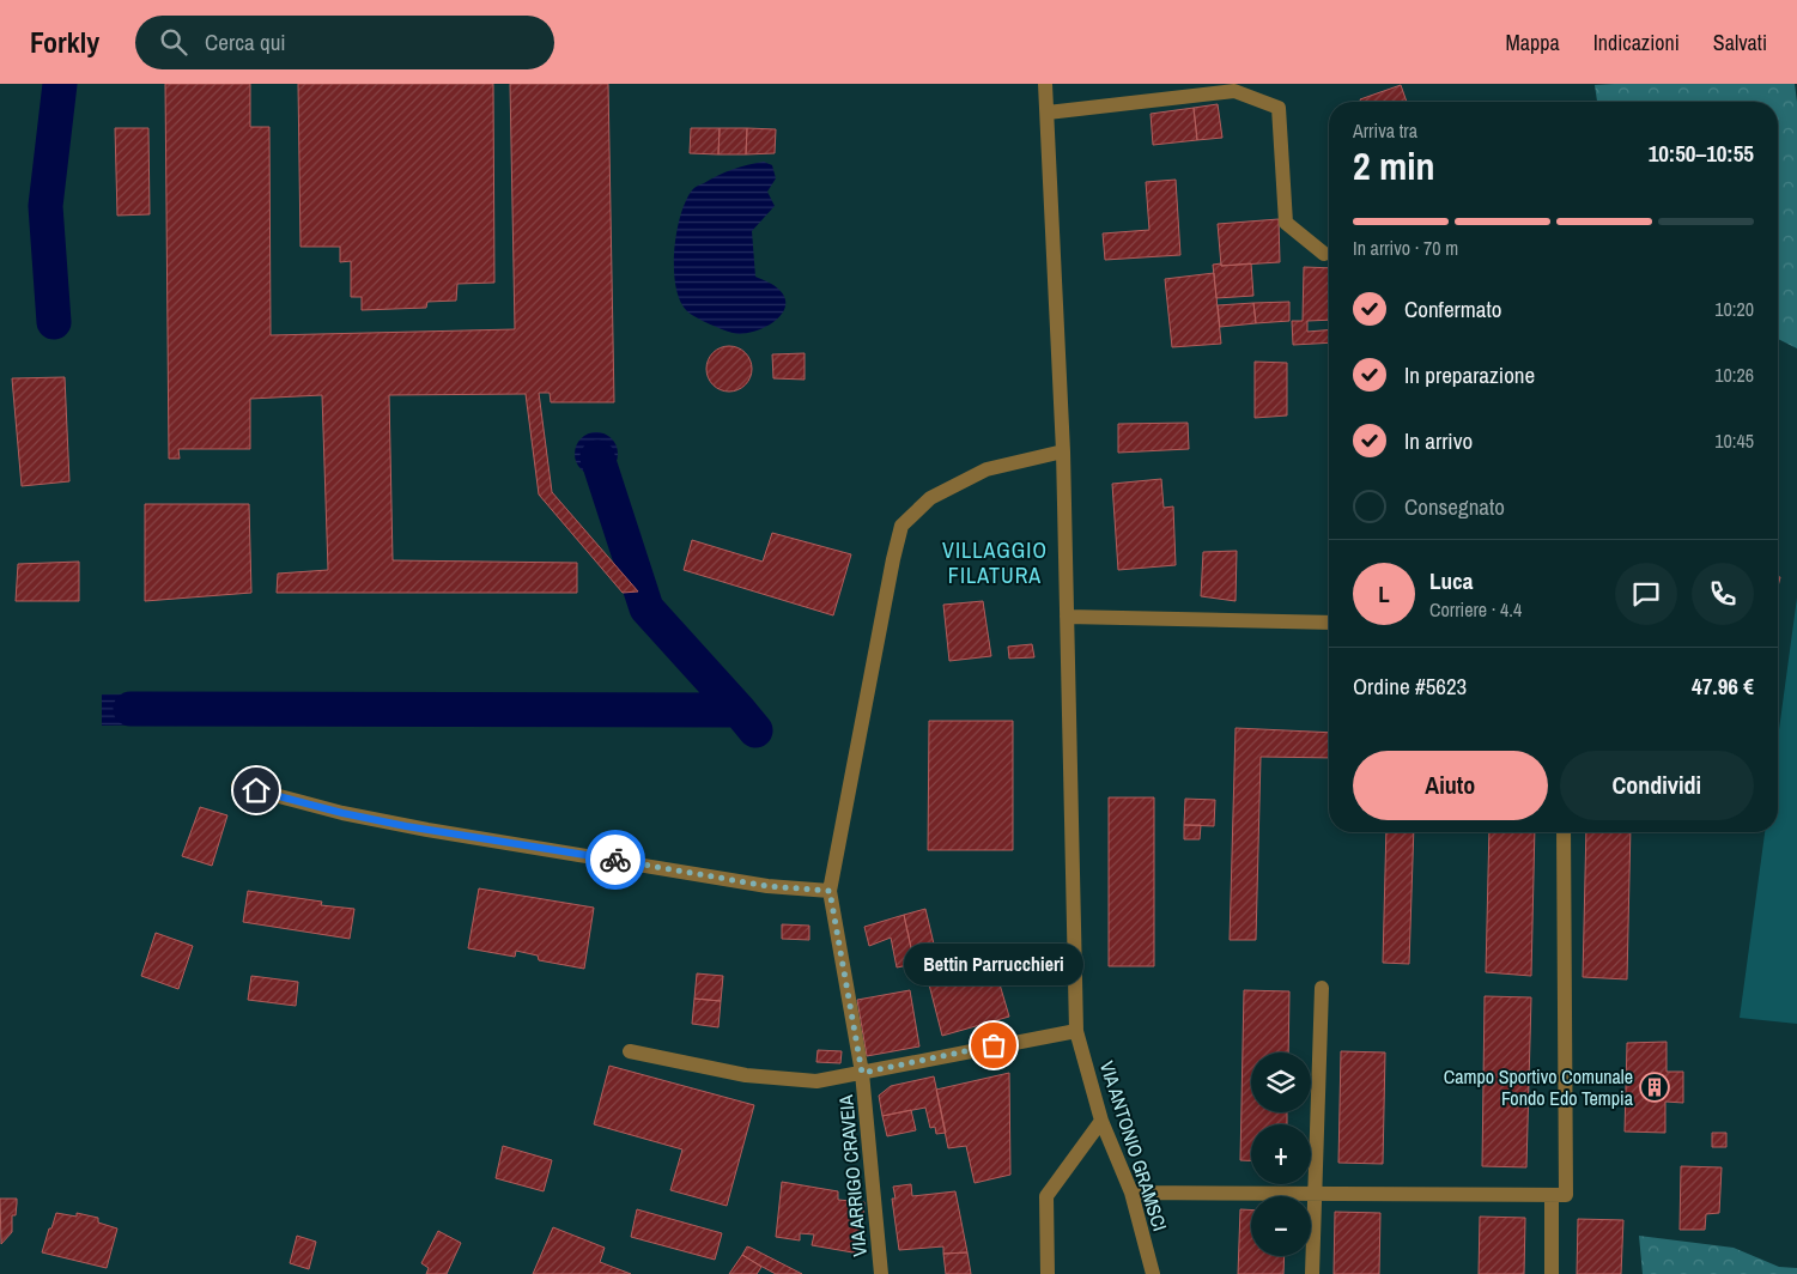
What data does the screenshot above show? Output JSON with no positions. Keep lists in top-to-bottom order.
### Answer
{
  "streets": {
    "street": ["VIA ANTONIO GRAMSCI", "VIA ARRIGO CRAVEIA"]
  },
  "crossings": [
    ["VIA ANTONIO GRAMSCI", "VIA ARRIGO CRAVEIA"]
  ],
  "districts": ["VILLAGGIO FILATURA"],
  "places": {
    "other": ["Bettin Parrucchieri"],
    "building": ["Campo Sportivo Comunale Fondo Edo Tempia"]
  },
  "page": {
    "header": "Forkly",
    "search": "Cerca qui",
    "nav": ["Mappa", "Indicazioni", "Salvati"],
    "heading": ["2 min", "Arriva tra", "10:50–10:55"],
    "panel": [
      "Luca",
      "Corriere · 4.4",
      "Ordine #5623",
      "47.96 €"
    ],
    "bar": "In arrivo · 70 m",
    "list": [
      ["Confermato", "10:20"],
      ["In preparazione", "10:26"],
      ["In arrivo", "10:45"],
      "Consegnato"
    ],
    "round": "L",
    "buttons": ["Aiuto", "Condividi"],
    "bubble": "Bettin Parrucchieri",
    "map_buttons": ["+", "−"]
  }
}
